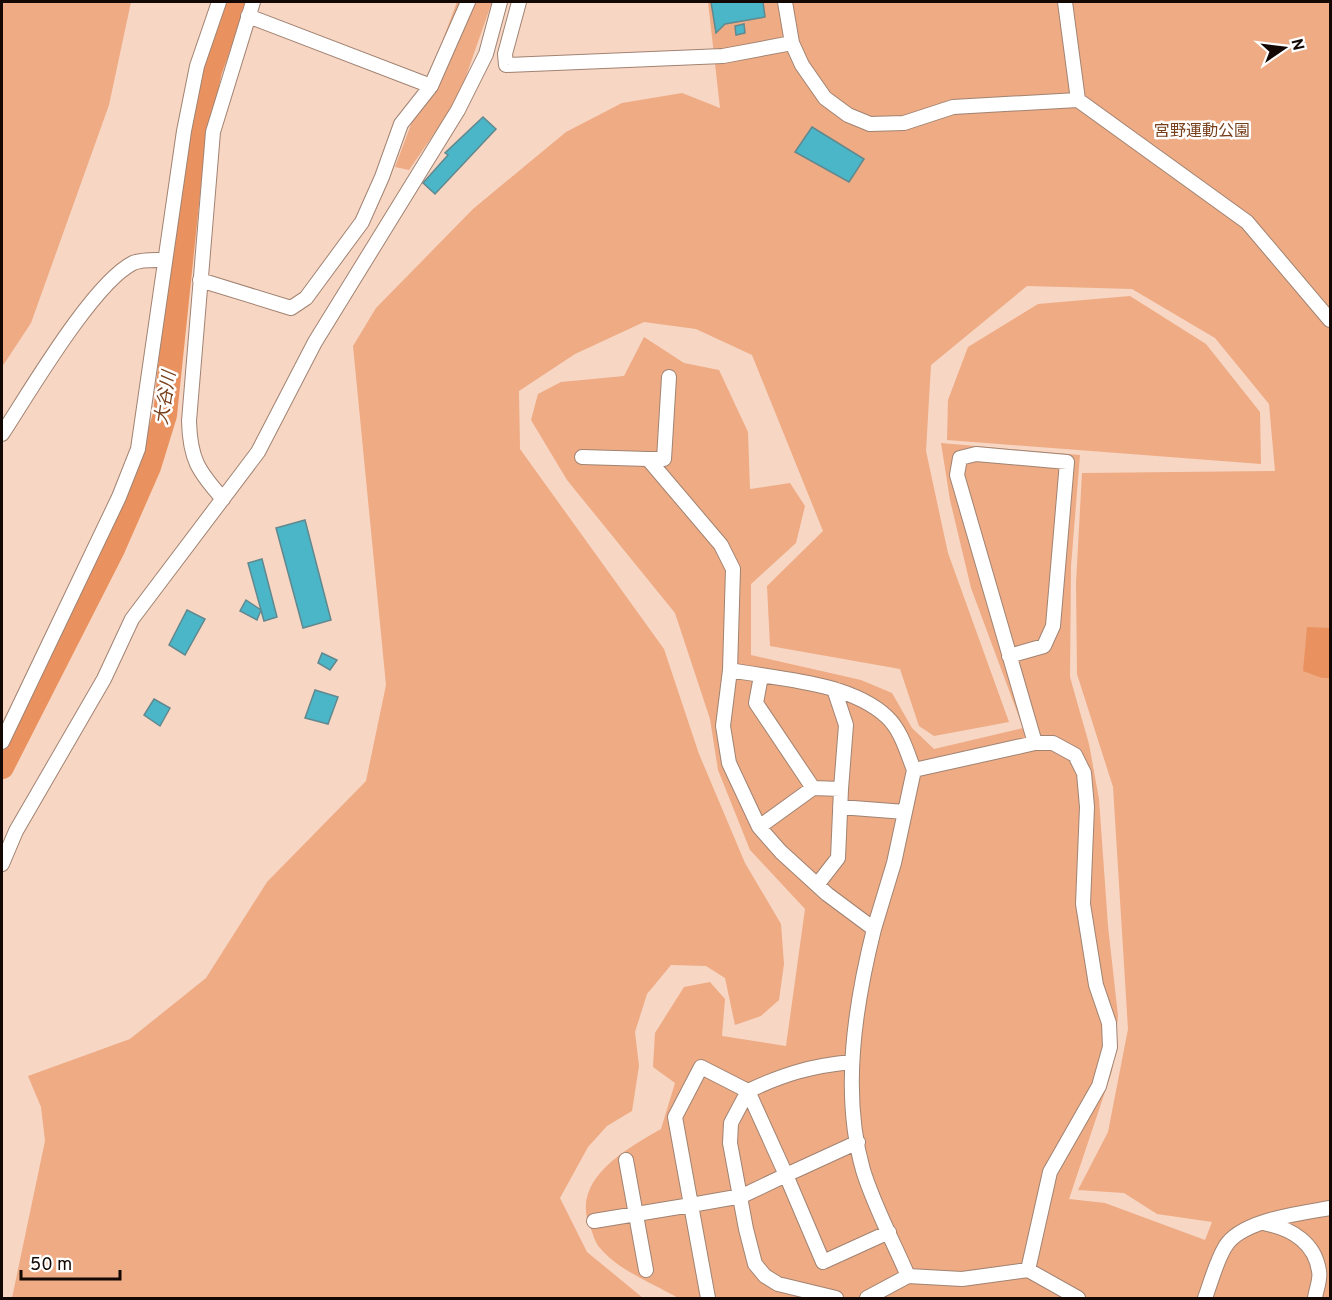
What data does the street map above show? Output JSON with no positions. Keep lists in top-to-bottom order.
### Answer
{
  "water": ["大谷川"],
  "parks": ["宮野運動公園"],
  "scale_bar": "50 m",
  "north": "right"
}
